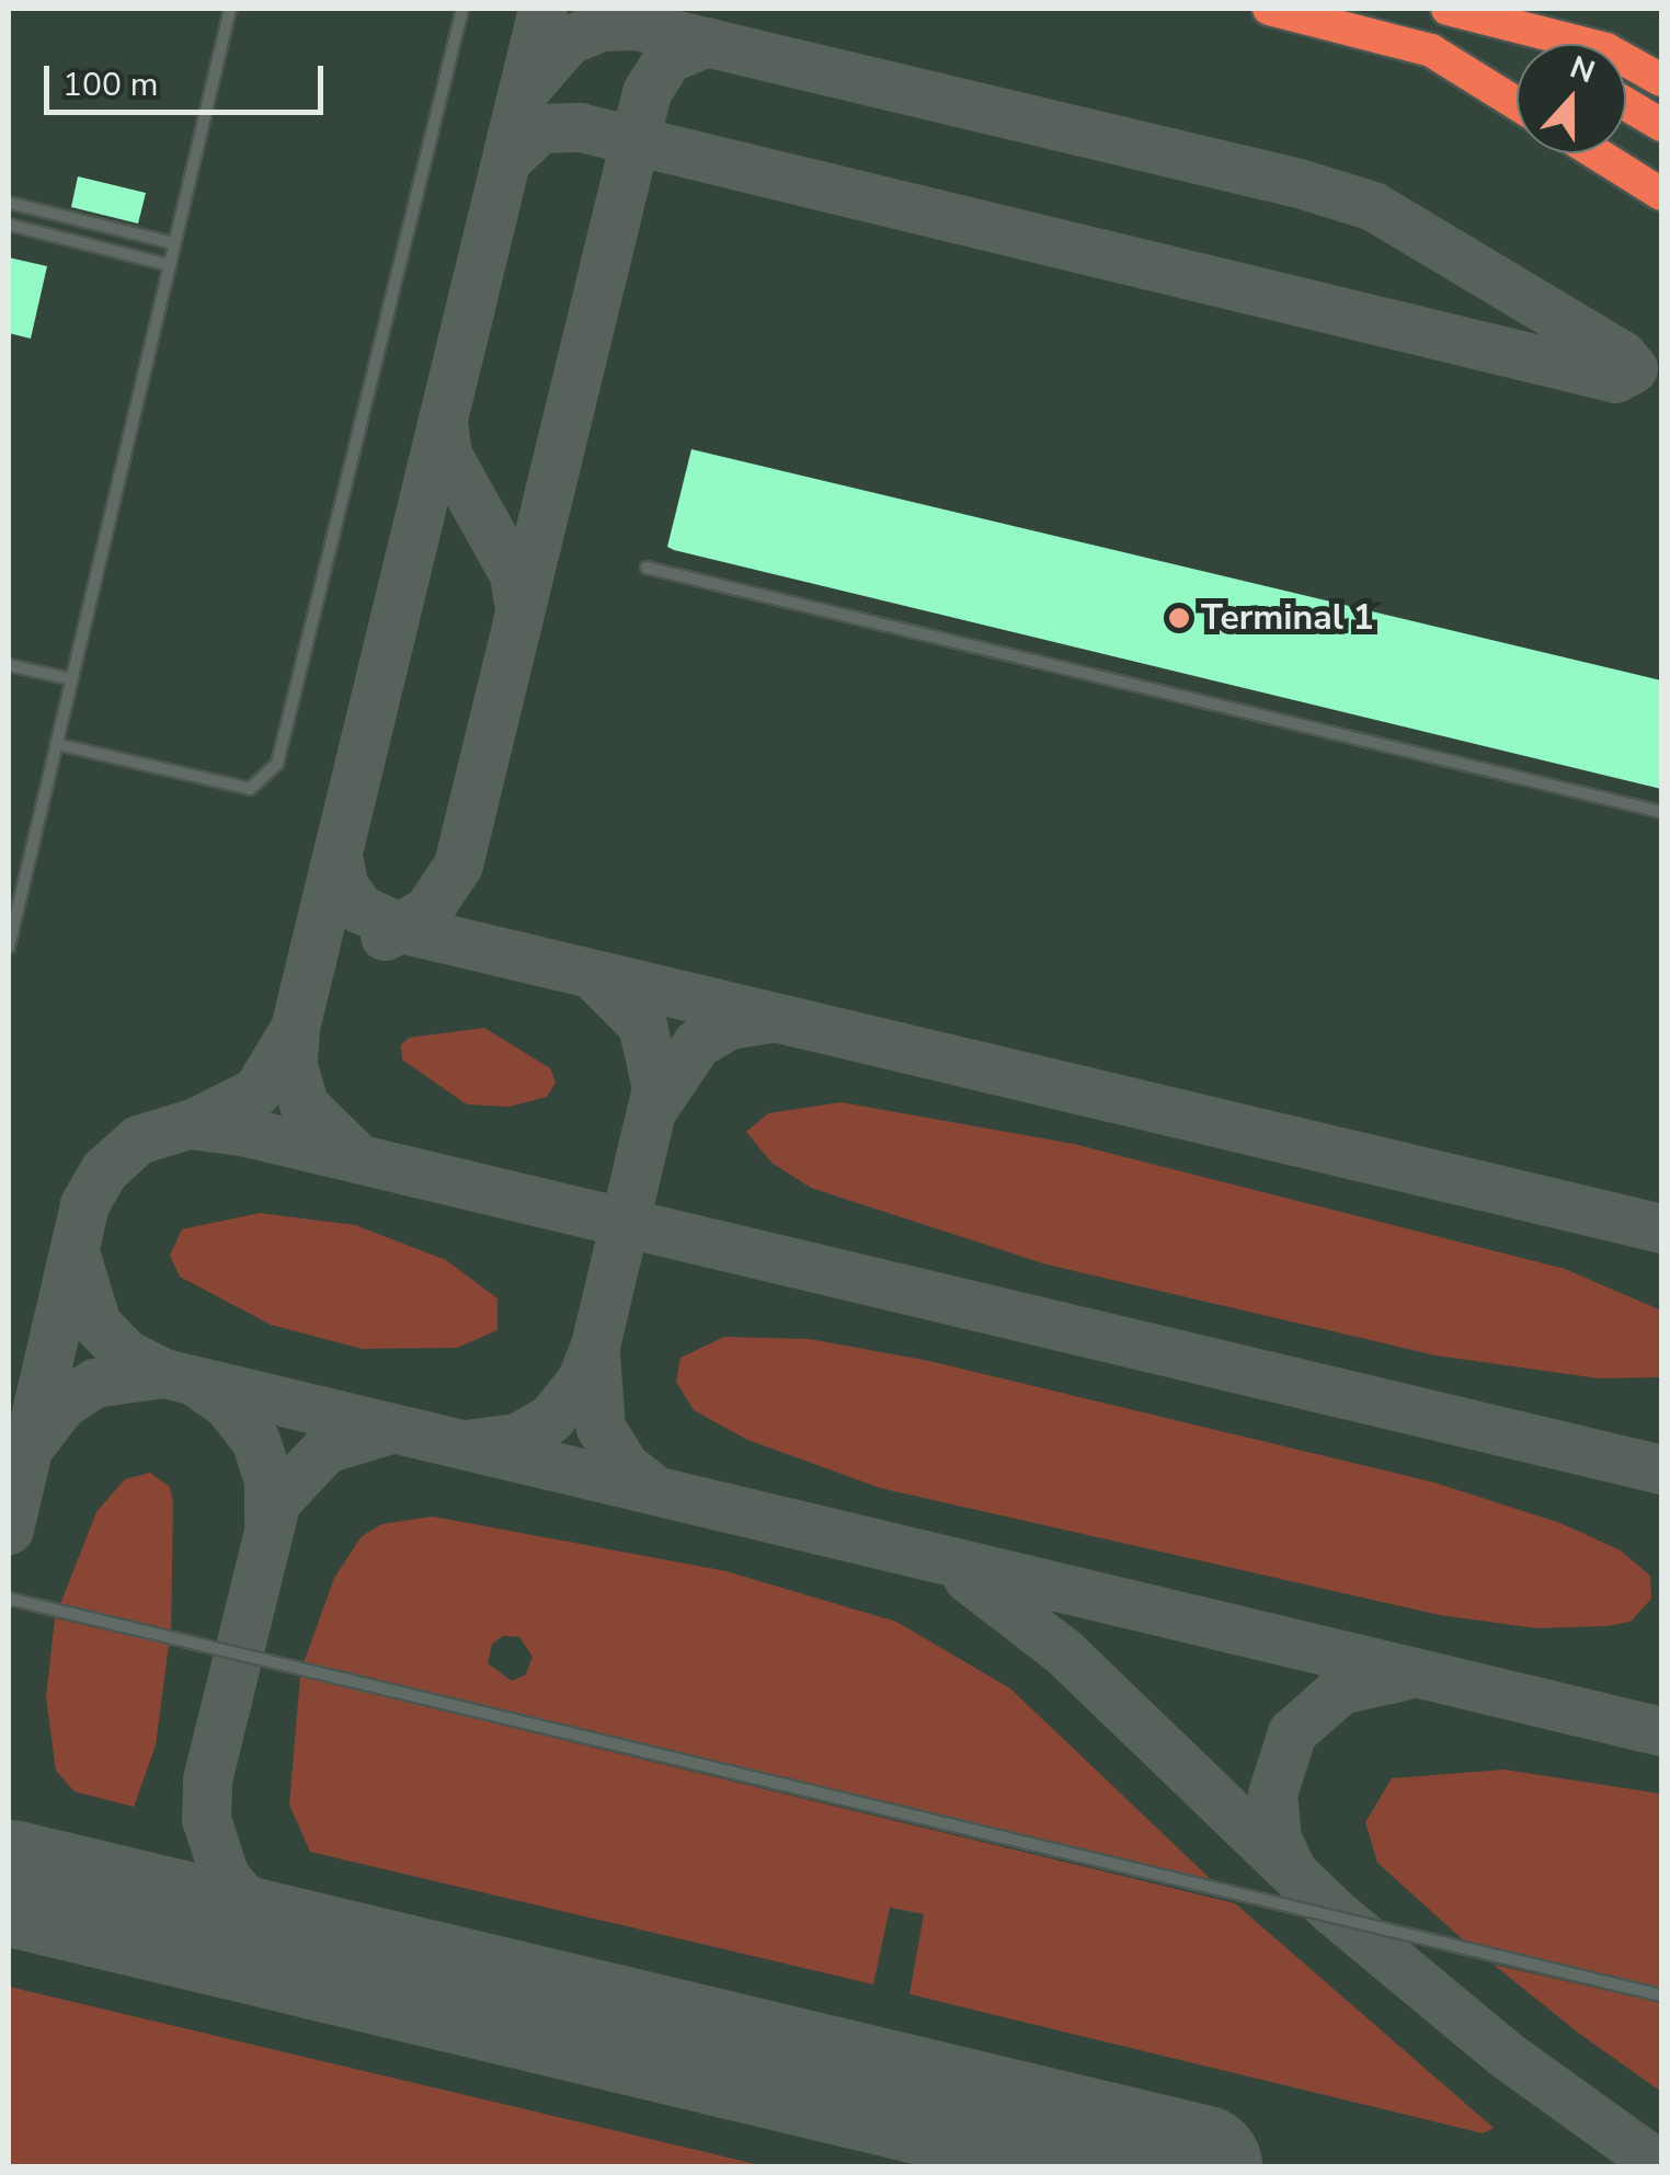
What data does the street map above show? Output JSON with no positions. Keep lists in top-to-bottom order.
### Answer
{
  "places": ["Terminal 1"],
  "scale_bar": "100 m",
  "north": "top"
}
